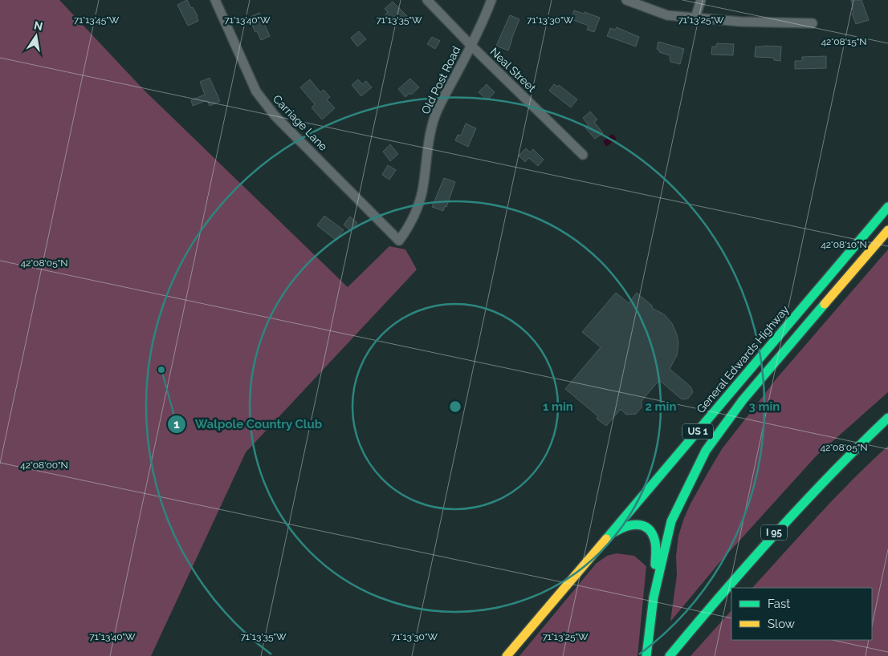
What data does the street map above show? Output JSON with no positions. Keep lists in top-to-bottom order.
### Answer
{
  "streets": {
    "main road": ["General Edwards Highway", "US 1", "I 95"],
    "street": ["Neal Street", "Old Post Road", "Carriage Lane"]
  },
  "crossings": [
    ["Neal Street", "Old Post Road"],
    ["Old Post Road", "Carriage Lane"]
  ],
  "places": ["Walpole Country Club"],
  "legend": ["Fast", "Slow"],
  "north": "top",
  "coordinates": [
    "71°13'45\"W",
    "71°13'40\"W",
    "71°13'35\"W",
    "71°13'30\"W",
    "71°13'25\"W",
    "42°08'15\"N",
    "42°08'10\"N",
    "42°08'05\"N",
    "42°08'00\"N"
  ],
  "rings": ["1 min", "2 min", "3 min"]
}
